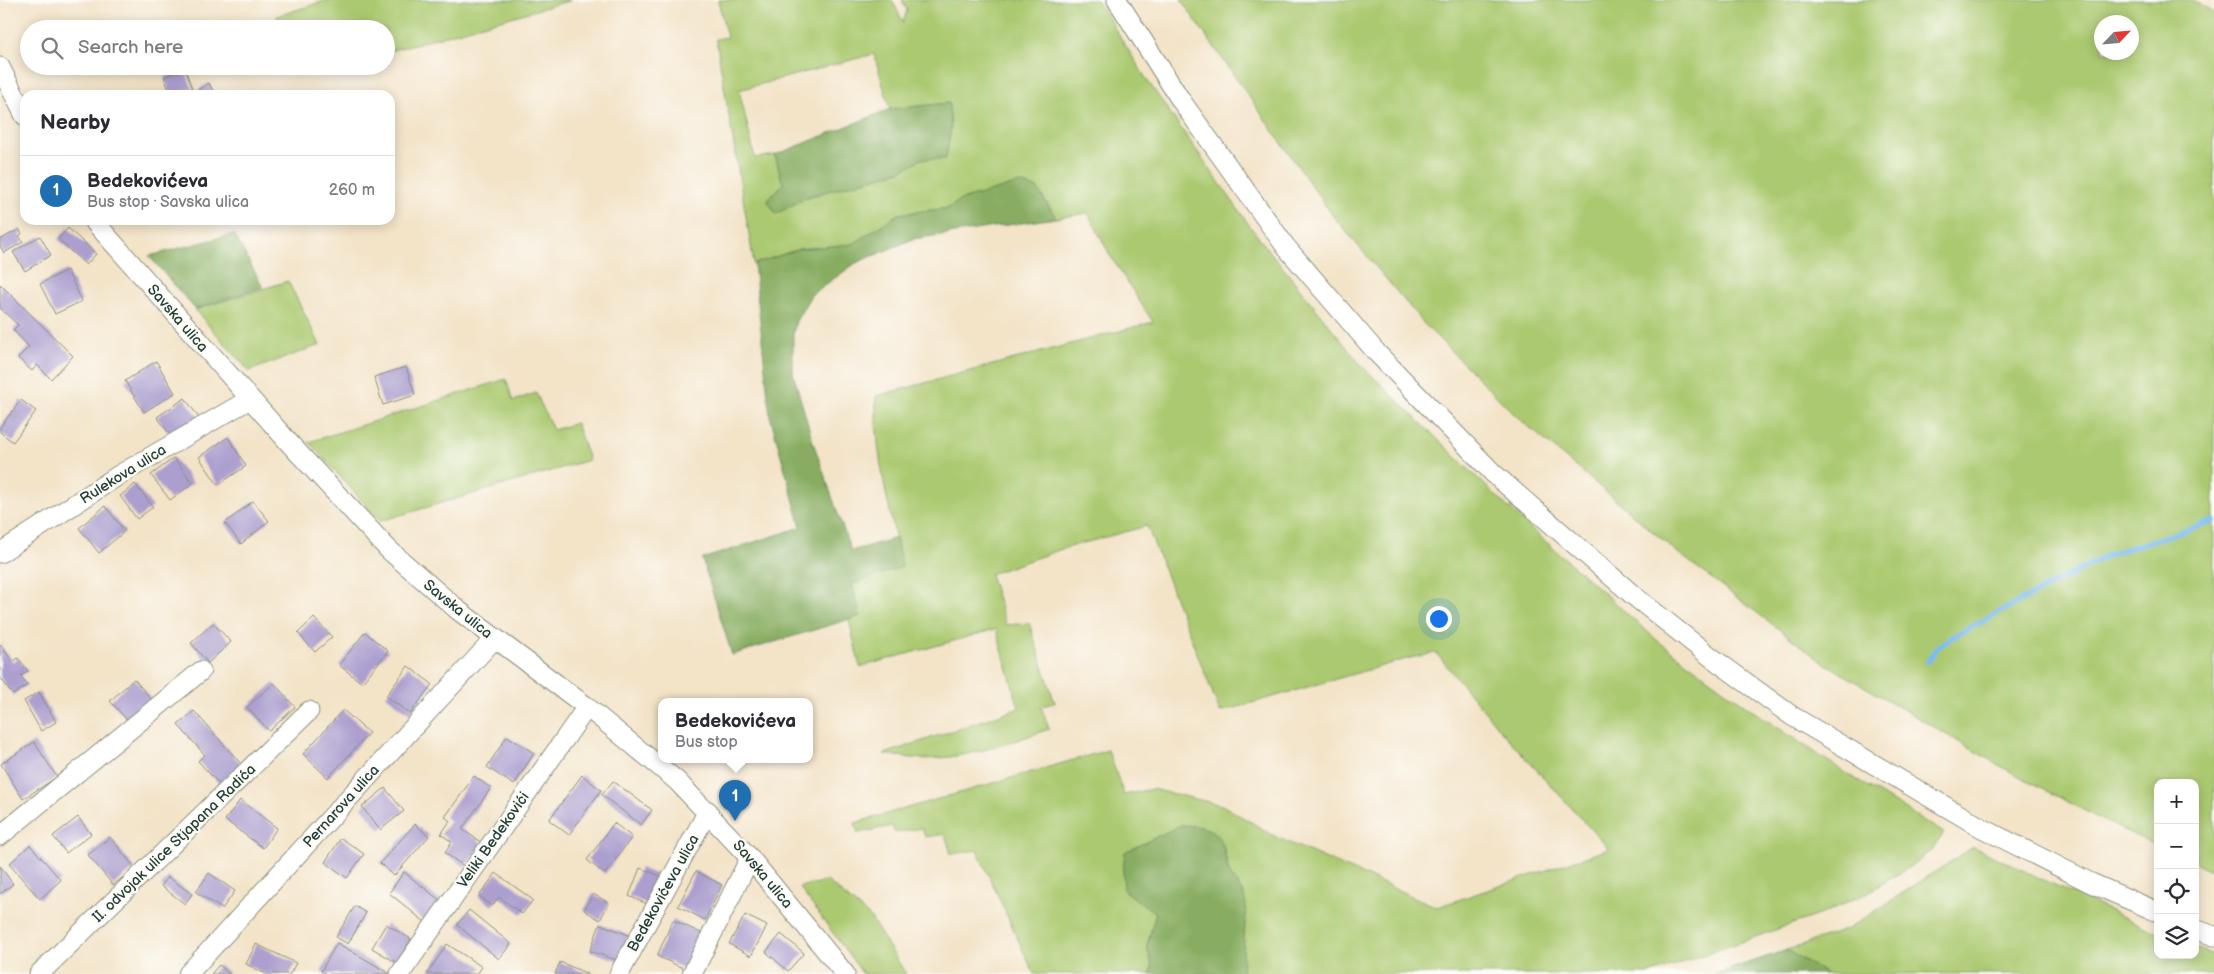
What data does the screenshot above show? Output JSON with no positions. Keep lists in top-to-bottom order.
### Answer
{
  "streets": {
    "street": [
      "Savska ulica",
      "Rulekova ulica",
      "Pernarova ulica",
      "Veliki Bedekovići",
      "II. odvojak ulice Stjapana Radića",
      "Bedekovićeva ulica"
    ]
  },
  "crossings": [
    ["Savska ulica", "Rulekova ulica"],
    ["Savska ulica", "Pernarova ulica"],
    ["Savska ulica", "Veliki Bedekovići"],
    ["Savska ulica", "Bedekovićeva ulica"]
  ],
  "north": "top right",
  "page": {
    "search": "Search here",
    "heading": "Nearby",
    "list": [
      {
        "mark": "1",
        "name": "Bedekovićeva",
        "note": "Bus stop · Savska ulica",
        "value": "260 m"
      }
    ],
    "popup": ["Bedekovićeva", "Bus stop"],
    "map_buttons": ["+", "−"],
    "pins": "1"
  }
}
